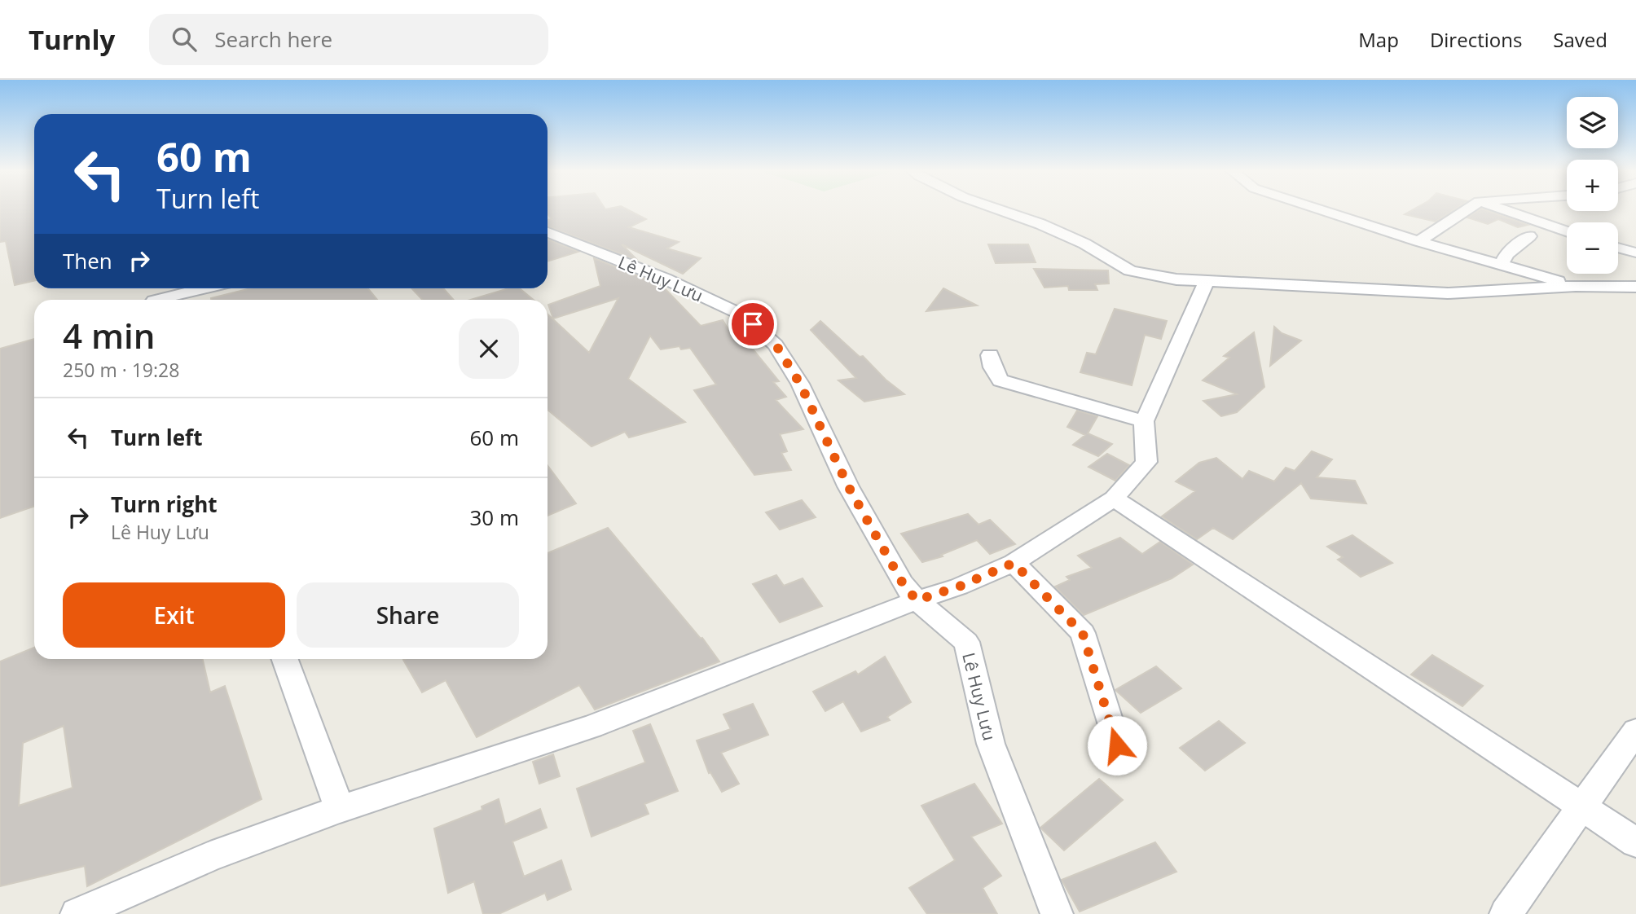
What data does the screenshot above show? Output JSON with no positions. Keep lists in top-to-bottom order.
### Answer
{
  "streets": {
    "street": ["Lê Huy Lưu"]
  },
  "page": {
    "header": "Turnly",
    "search": "Search here",
    "nav": ["Map", "Directions", "Saved"],
    "map_buttons": ["+", "−"],
    "turn": ["60 m", "Turn left"],
    "then": "Then",
    "heading": ["4 min", "250 m · 19:28"],
    "list": [
      {
        "name": "Turn left",
        "value": "60 m"
      },
      {
        "name": "Turn right",
        "note": "Lê Huy Lưu",
        "value": "30 m"
      }
    ],
    "buttons": ["Exit", "Share"]
  }
}
